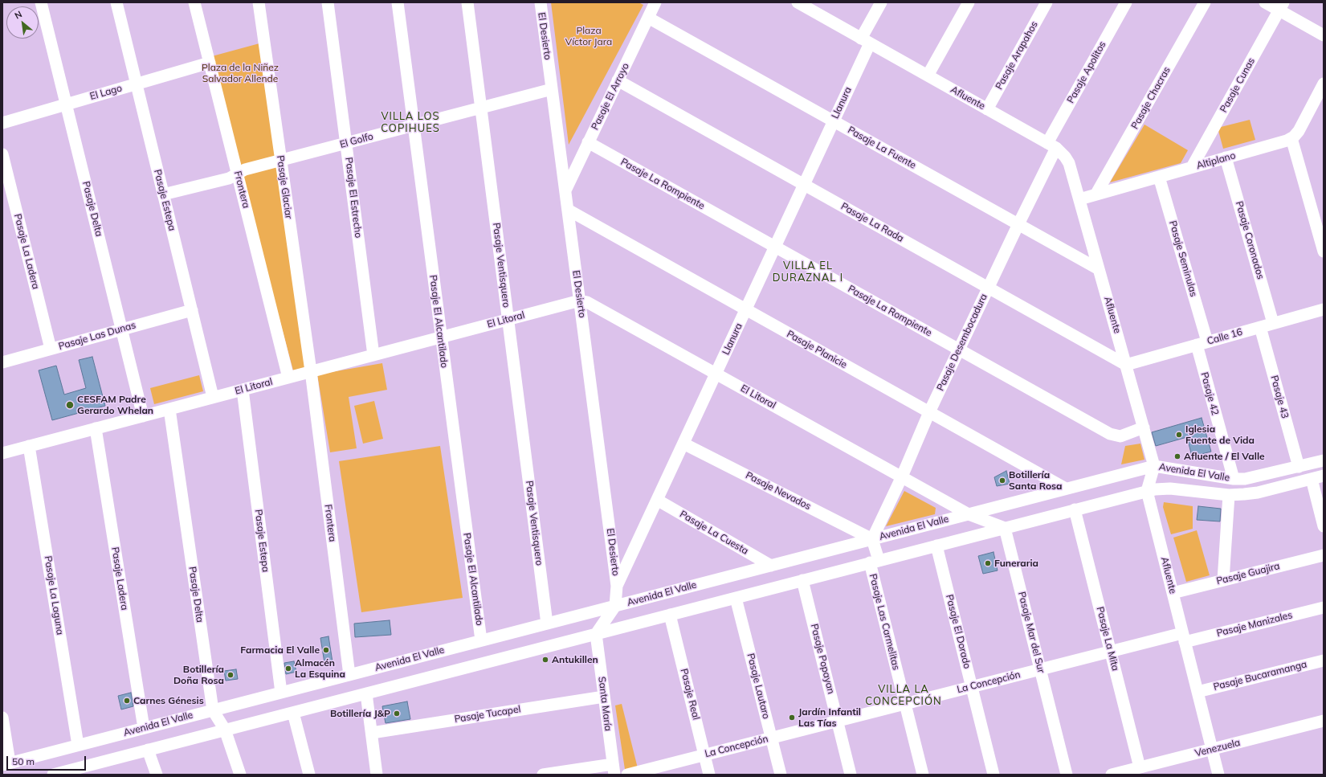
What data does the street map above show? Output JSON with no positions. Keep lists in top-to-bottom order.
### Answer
{
  "streets": {
    "street": [
      "El Desierto",
      "Pasaje Arapahos",
      "Pasaje Apolitos",
      "Pasaje Cunas",
      "El Lago",
      "Pasaje El Arroyo",
      "Afluente",
      "Pasaje Chacras",
      "Llanura",
      "El Golfo",
      "Pasaje La Fuente",
      "Altiplano",
      "Pasaje La Rompiente",
      "Pasaje Glaciar",
      "Frontera",
      "Pasaje El Estrecho",
      "Pasaje Estepa",
      "Pasaje Delta",
      "Pasaje La Rada",
      "Pasaje Coronados",
      "Pasaje La Ladera",
      "Pasaje Seminulas",
      "Pasaje Ventisquero",
      "El Litoral",
      "Pasaje El Alcantilado",
      "Pasaje Las Dunas",
      "Calle 16",
      "Pasaje Desembocadura",
      "Pasaje Planicie",
      "Pasaje 42",
      "Pasaje 43",
      "Avenida El Valle",
      "Pasaje Nevados",
      "Pasaje La Cuesta",
      "Pasaje Guajira",
      "Pasaje Ladera",
      "Pasaje La Laguna",
      "Pasaje Las Carmelitas",
      "Pasaje Manizales",
      "Pasaje El Dorado",
      "Pasaje Mar del Sur",
      "Pasaje La Mita",
      "Pasaje Popayan",
      "Pasaje Bucaramanga",
      "La Concepción",
      "Pasaje Lautaro",
      "Pasaje Real",
      "Santa María",
      "Pasaje Tucapel",
      "Venezuela"
    ]
  },
  "crossings": [
    ["El Desierto", "Pasaje El Arroyo"],
    ["El Desierto", "Llanura"],
    ["El Desierto", "El Golfo"],
    ["El Desierto", "El Litoral"],
    ["El Desierto", "Pasaje Planicie"],
    ["Pasaje Arapahos", "Afluente"],
    ["Pasaje Apolitos", "Afluente"],
    ["Pasaje Apolitos", "Pasaje Desembocadura"],
    ["Pasaje Cunas", "Altiplano"],
    ["El Lago", "Frontera"],
    ["El Lago", "Pasaje Estepa"],
    ["El Lago", "Pasaje Delta"],
    ["Pasaje El Arroyo", "Pasaje La Fuente"],
    ["Pasaje El Arroyo", "Pasaje La Rompiente"],
    ["Pasaje El Arroyo", "Pasaje La Rada"],
    ["Afluente", "Llanura"],
    ["Afluente", "Pasaje La Fuente"],
    ["Afluente", "Altiplano"],
    ["Afluente", "Pasaje La Rompiente"],
    ["Afluente", "Pasaje La Rada"],
    ["Afluente", "Calle 16"],
    ["Afluente", "Pasaje Desembocadura"],
    ["Afluente", "Avenida El Valle"],
    ["Afluente", "Pasaje Guajira"],
    ["Afluente", "Pasaje Manizales"],
    ["Afluente", "Pasaje Bucaramanga"],
    ["Afluente", "La Concepción"],
    ["Afluente", "Venezuela"],
    ["Pasaje Chacras", "Altiplano"],
    ["Llanura", "Pasaje La Fuente"],
    ["Llanura", "Pasaje La Rompiente"],
    ["Llanura", "Pasaje La Rada"],
    ["Llanura", "El Litoral"],
    ["Llanura", "Pasaje Planicie"],
    ["Llanura", "Avenida El Valle"],
    ["Llanura", "Pasaje Nevados"],
    ["Llanura", "Pasaje La Cuesta"],
    ["El Golfo", "Pasaje Glaciar"],
    ["El Golfo", "Frontera"],
    ["El Golfo", "Pasaje El Estrecho"],
    ["El Golfo", "Pasaje Estepa"],
    ["El Golfo", "Pasaje Ventisquero"],
    ["El Golfo", "Pasaje El Alcantilado"],
    ["Pasaje La Fuente", "Pasaje Desembocadura"],
    ["Altiplano", "Pasaje Coronados"],
    ["Altiplano", "Pasaje Seminulas"],
    ["Pasaje La Rompiente", "Pasaje Desembocadura"],
    ["Pasaje Glaciar", "Frontera"],
    ["Pasaje Glaciar", "El Litoral"],
    ["Frontera", "El Litoral"],
    ["Frontera", "Avenida El Valle"],
    ["Pasaje El Estrecho", "El Litoral"],
    ["Pasaje Estepa", "El Litoral"],
    ["Pasaje Estepa", "Pasaje Las Dunas"],
    ["Pasaje Estepa", "Avenida El Valle"],
    ["Pasaje Delta", "El Litoral"],
    ["Pasaje Delta", "Pasaje Las Dunas"],
    ["Pasaje Delta", "Avenida El Valle"],
    ["Pasaje La Rada", "Calle 16"],
    ["Pasaje La Rada", "Pasaje Desembocadura"],
    ["Pasaje Coronados", "Calle 16"],
    ["Pasaje La Ladera", "Pasaje Las Dunas"],
    ["Pasaje Seminulas", "Calle 16"],
    ["Pasaje Seminulas", "Pasaje 42"],
    ["Pasaje Ventisquero", "El Litoral"],
    ["Pasaje Ventisquero", "Avenida El Valle"],
    ["El Litoral", "Pasaje El Alcantilado"],
    ["El Litoral", "Pasaje Desembocadura"],
    ["El Litoral", "Avenida El Valle"],
    ["El Litoral", "Pasaje Ladera"],
    ["El Litoral", "Pasaje La Laguna"],
    ["Pasaje El Alcantilado", "Avenida El Valle"],
    ["Calle 16", "Pasaje 42"],
    ["Calle 16", "Pasaje 43"],
    ["Pasaje Desembocadura", "Pasaje Planicie"],
    ["Pasaje Desembocadura", "Avenida El Valle"],
    ["Pasaje Desembocadura", "Pasaje Nevados"],
    ["Pasaje Desembocadura", "Pasaje Las Carmelitas"],
    ["Pasaje Planicie", "Avenida El Valle"],
    ["Pasaje 42", "Avenida El Valle"],
    ["Pasaje 43", "Avenida El Valle"],
    ["Avenida El Valle", "Pasaje Nevados"],
    ["Avenida El Valle", "Pasaje La Cuesta"],
    ["Avenida El Valle", "Pasaje Ladera"],
    ["Avenida El Valle", "Pasaje La Laguna"],
    ["Avenida El Valle", "Pasaje Las Carmelitas"],
    ["Avenida El Valle", "Pasaje El Dorado"],
    ["Avenida El Valle", "Pasaje Mar del Sur"],
    ["Avenida El Valle", "Pasaje La Mita"],
    ["Avenida El Valle", "Pasaje Popayan"],
    ["Avenida El Valle", "Pasaje Lautaro"],
    ["Avenida El Valle", "Pasaje Real"],
    ["Avenida El Valle", "Santa María"],
    ["Pasaje Nevados", "Pasaje Las Carmelitas"],
    ["Pasaje Las Carmelitas", "La Concepción"],
    ["Pasaje Manizales", "La Concepción"],
    ["Pasaje El Dorado", "La Concepción"],
    ["Pasaje Mar del Sur", "La Concepción"],
    ["Pasaje La Mita", "La Concepción"],
    ["Pasaje La Mita", "Venezuela"],
    ["Pasaje Popayan", "La Concepción"],
    ["La Concepción", "Pasaje Lautaro"],
    ["La Concepción", "Pasaje Real"],
    ["Santa María", "Pasaje Tucapel"]
  ],
  "districts": ["VILLA LOS COPIHUES", "VILLA EL DURAZNAL I", "VILLA LA CONCEPCIÓN"],
  "parks": ["Plaza Víctor Jara", "Plaza de la Niñez Salvador Allende"],
  "places": [
    "CESFAM Padre Gerardo Whelan",
    "Iglesia Fuente de Vida",
    "Afluente / El Valle",
    "Botillería Santa Rosa",
    "Funeraria",
    "Farmacia El Valle",
    "Antukillen",
    "Almacén La Esquina",
    "Botillería Doña Rosa",
    "Carnes Génesis",
    "Botillería J&P",
    "Jardín Infantil Las Tías"
  ],
  "scale_bar": "50 m",
  "north": "top left"
}
